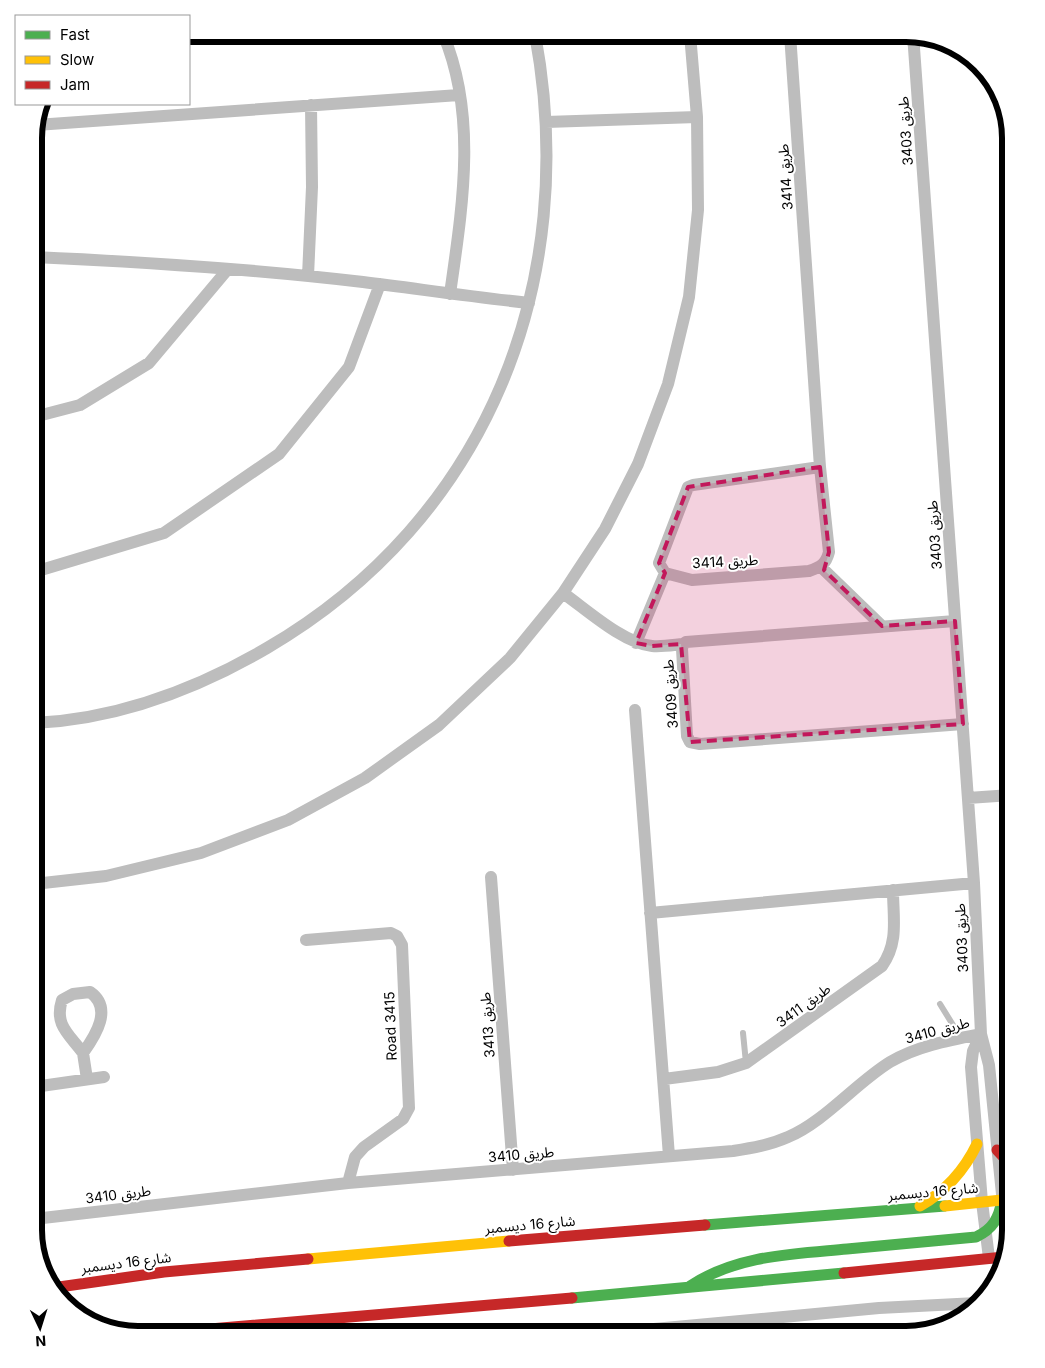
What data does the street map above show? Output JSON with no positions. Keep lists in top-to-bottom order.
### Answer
{
  "streets": {
    "main road": ["شارع 16 ديسمبر"],
    "street": [
      "طريق 3403",
      "طريق 3414",
      "طريق 3409",
      "طريق 3411",
      "طريق 3413",
      "Road 3415",
      "طريق 3410"
    ]
  },
  "crossings": [
    ["طريق 3403", "طريق 3409"],
    ["طريق 3403", "طريق 3410"],
    ["طريق 3403", "شارع 16 ديسمبر"],
    ["طريق 3413", "طريق 3410"],
    ["Road 3415", "طريق 3410"]
  ],
  "legend": ["Fast", "Slow", "Jam"],
  "north": "bottom"
}
